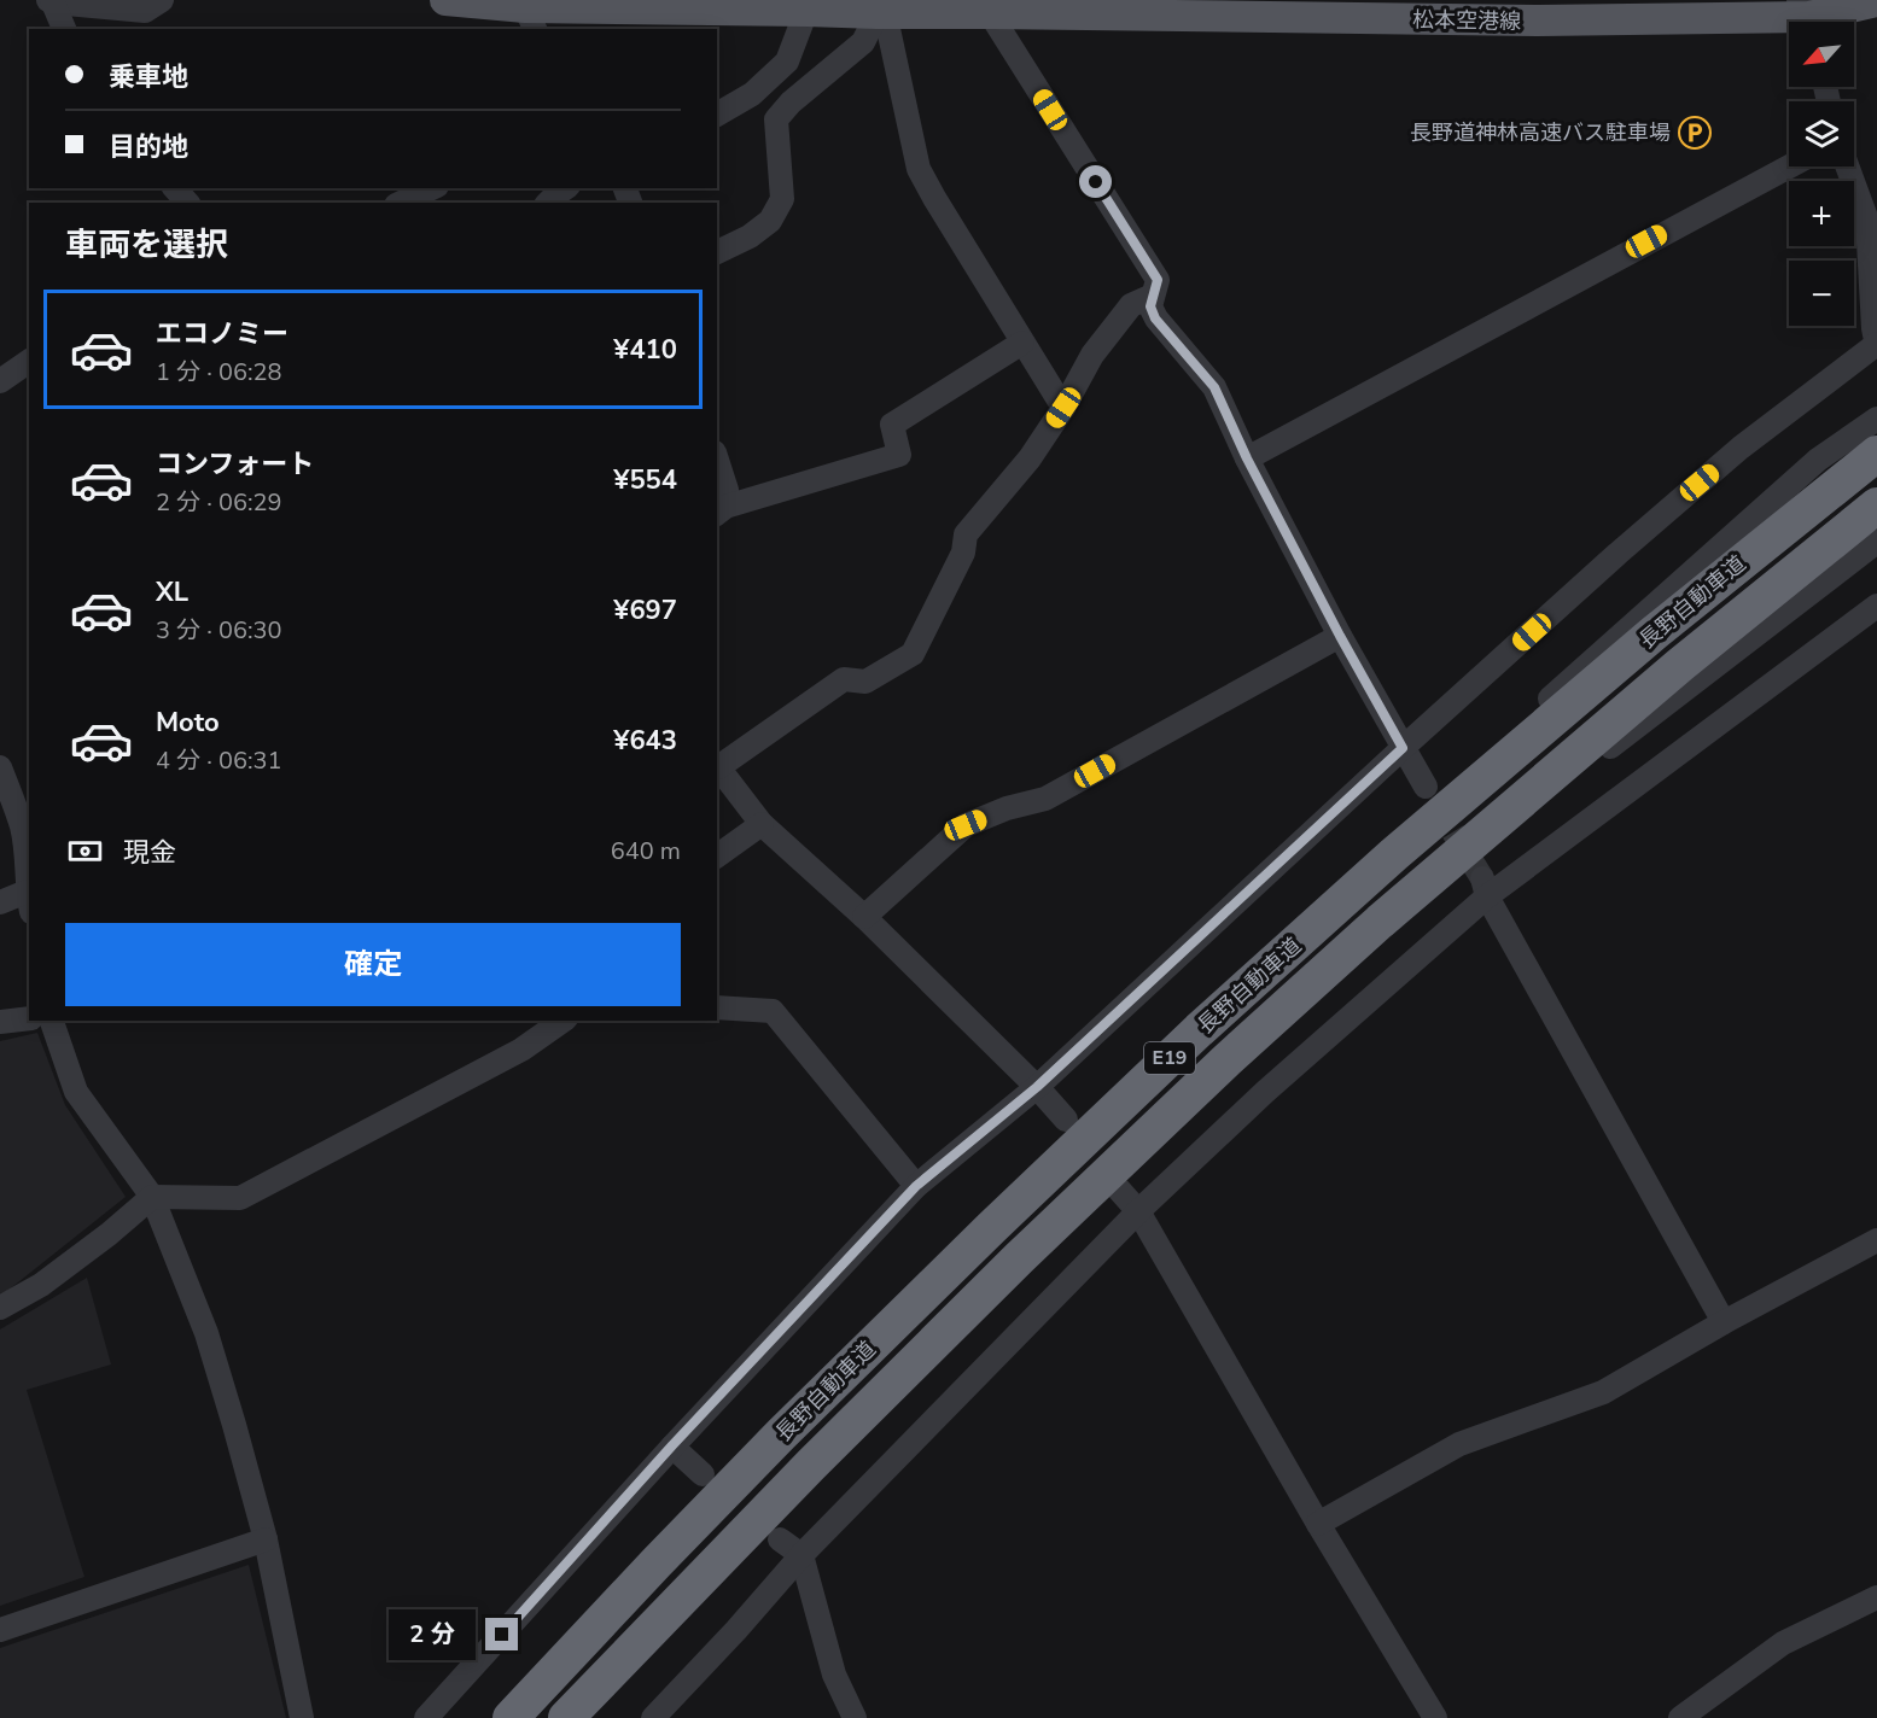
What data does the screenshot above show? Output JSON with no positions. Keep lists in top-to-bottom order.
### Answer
{
  "streets": {
    "highway": ["長野自動車道", "E19"],
    "main road": ["松本空港線"]
  },
  "places": {
    "parking": ["長野道神林高速バス駐車場"]
  },
  "north": "bottom left",
  "page": {
    "map_buttons": ["+", "−"],
    "banner": ["乗車地", "目的地"],
    "heading": "車両を選択",
    "list": [
      {
        "name": "エコノミー",
        "note": "1 分 · 06:28",
        "value": "¥410"
      },
      {
        "name": "コンフォート",
        "note": "2 分 · 06:29",
        "value": "¥554"
      },
      {
        "name": "XL",
        "note": "3 分 · 06:30",
        "value": "¥697"
      },
      {
        "name": "Moto",
        "note": "4 分 · 06:31",
        "value": "¥643"
      }
    ],
    "pay": ["現金", "640 m"],
    "buttons": "確定",
    "bubble": "2 分"
  }
}
